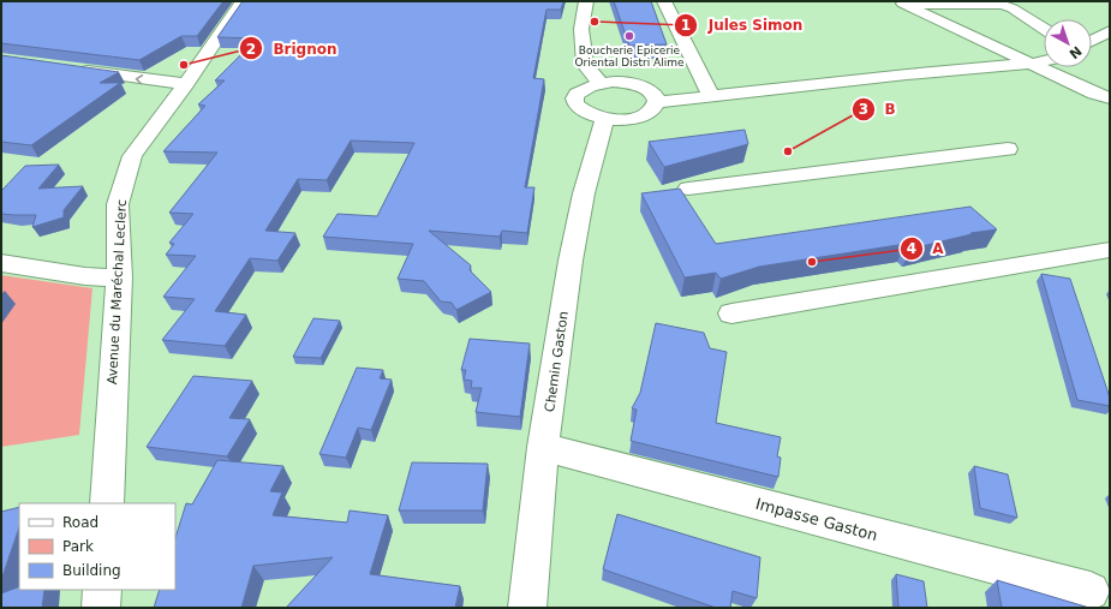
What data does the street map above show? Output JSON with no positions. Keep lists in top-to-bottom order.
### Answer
{
  "streets": {
    "street": ["Avenue du Maréchal Leclerc", "Chemin Gaston", "Impasse Gaston"]
  },
  "crossings": [
    ["Chemin Gaston", "Impasse Gaston"]
  ],
  "places": [
    "Jules Simon",
    "Boucherie Epicerie Oriental Distri Alime",
    "Brignon",
    "B",
    "A"
  ],
  "legend": ["Road", "Park", "Building"],
  "north": "bottom right"
}
